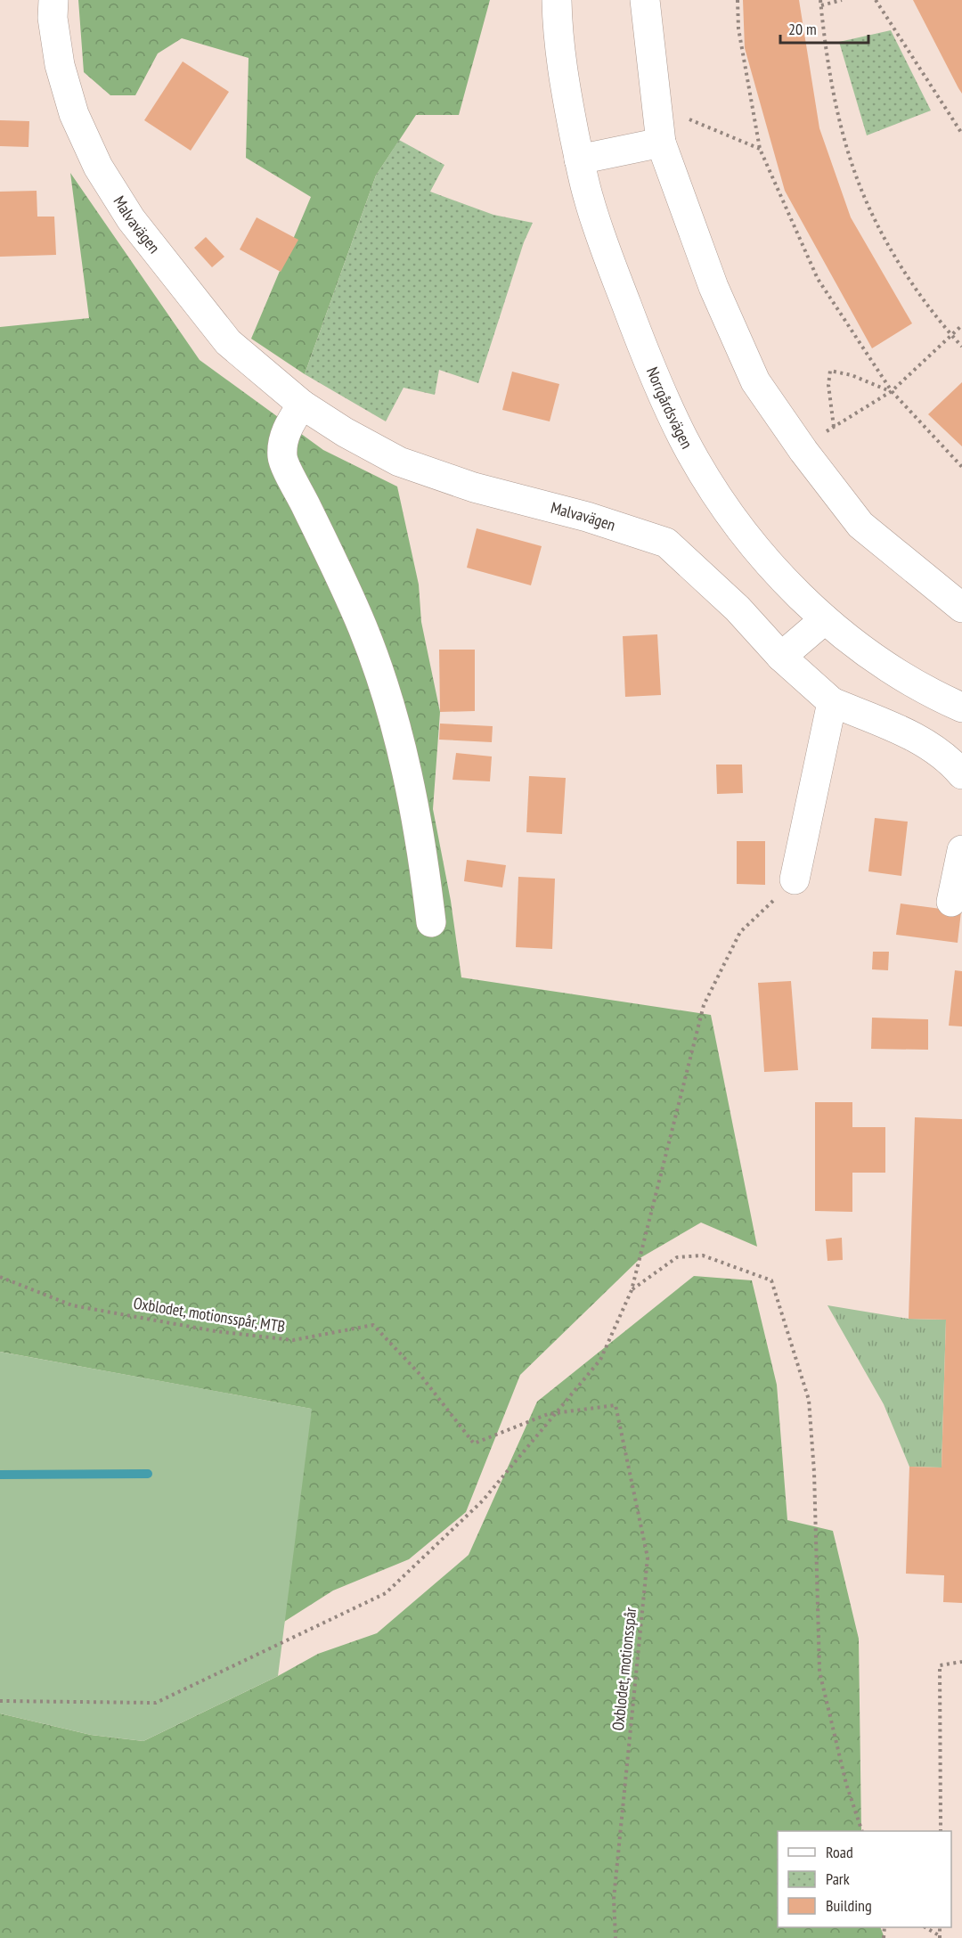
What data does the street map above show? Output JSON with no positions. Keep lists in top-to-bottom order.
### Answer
{
  "streets": {
    "street": ["Malvavägen", "Norrgårdsvägen"],
    "path": ["Oxblodet, motionsspår, MTB", "Oxblodet, motionsspår"]
  },
  "crossings": [
    ["Oxblodet, motionsspår, MTB", "Oxblodet, motionsspår"]
  ],
  "legend": ["Road", "Park", "Building"],
  "scale_bar": "20 m"
}
